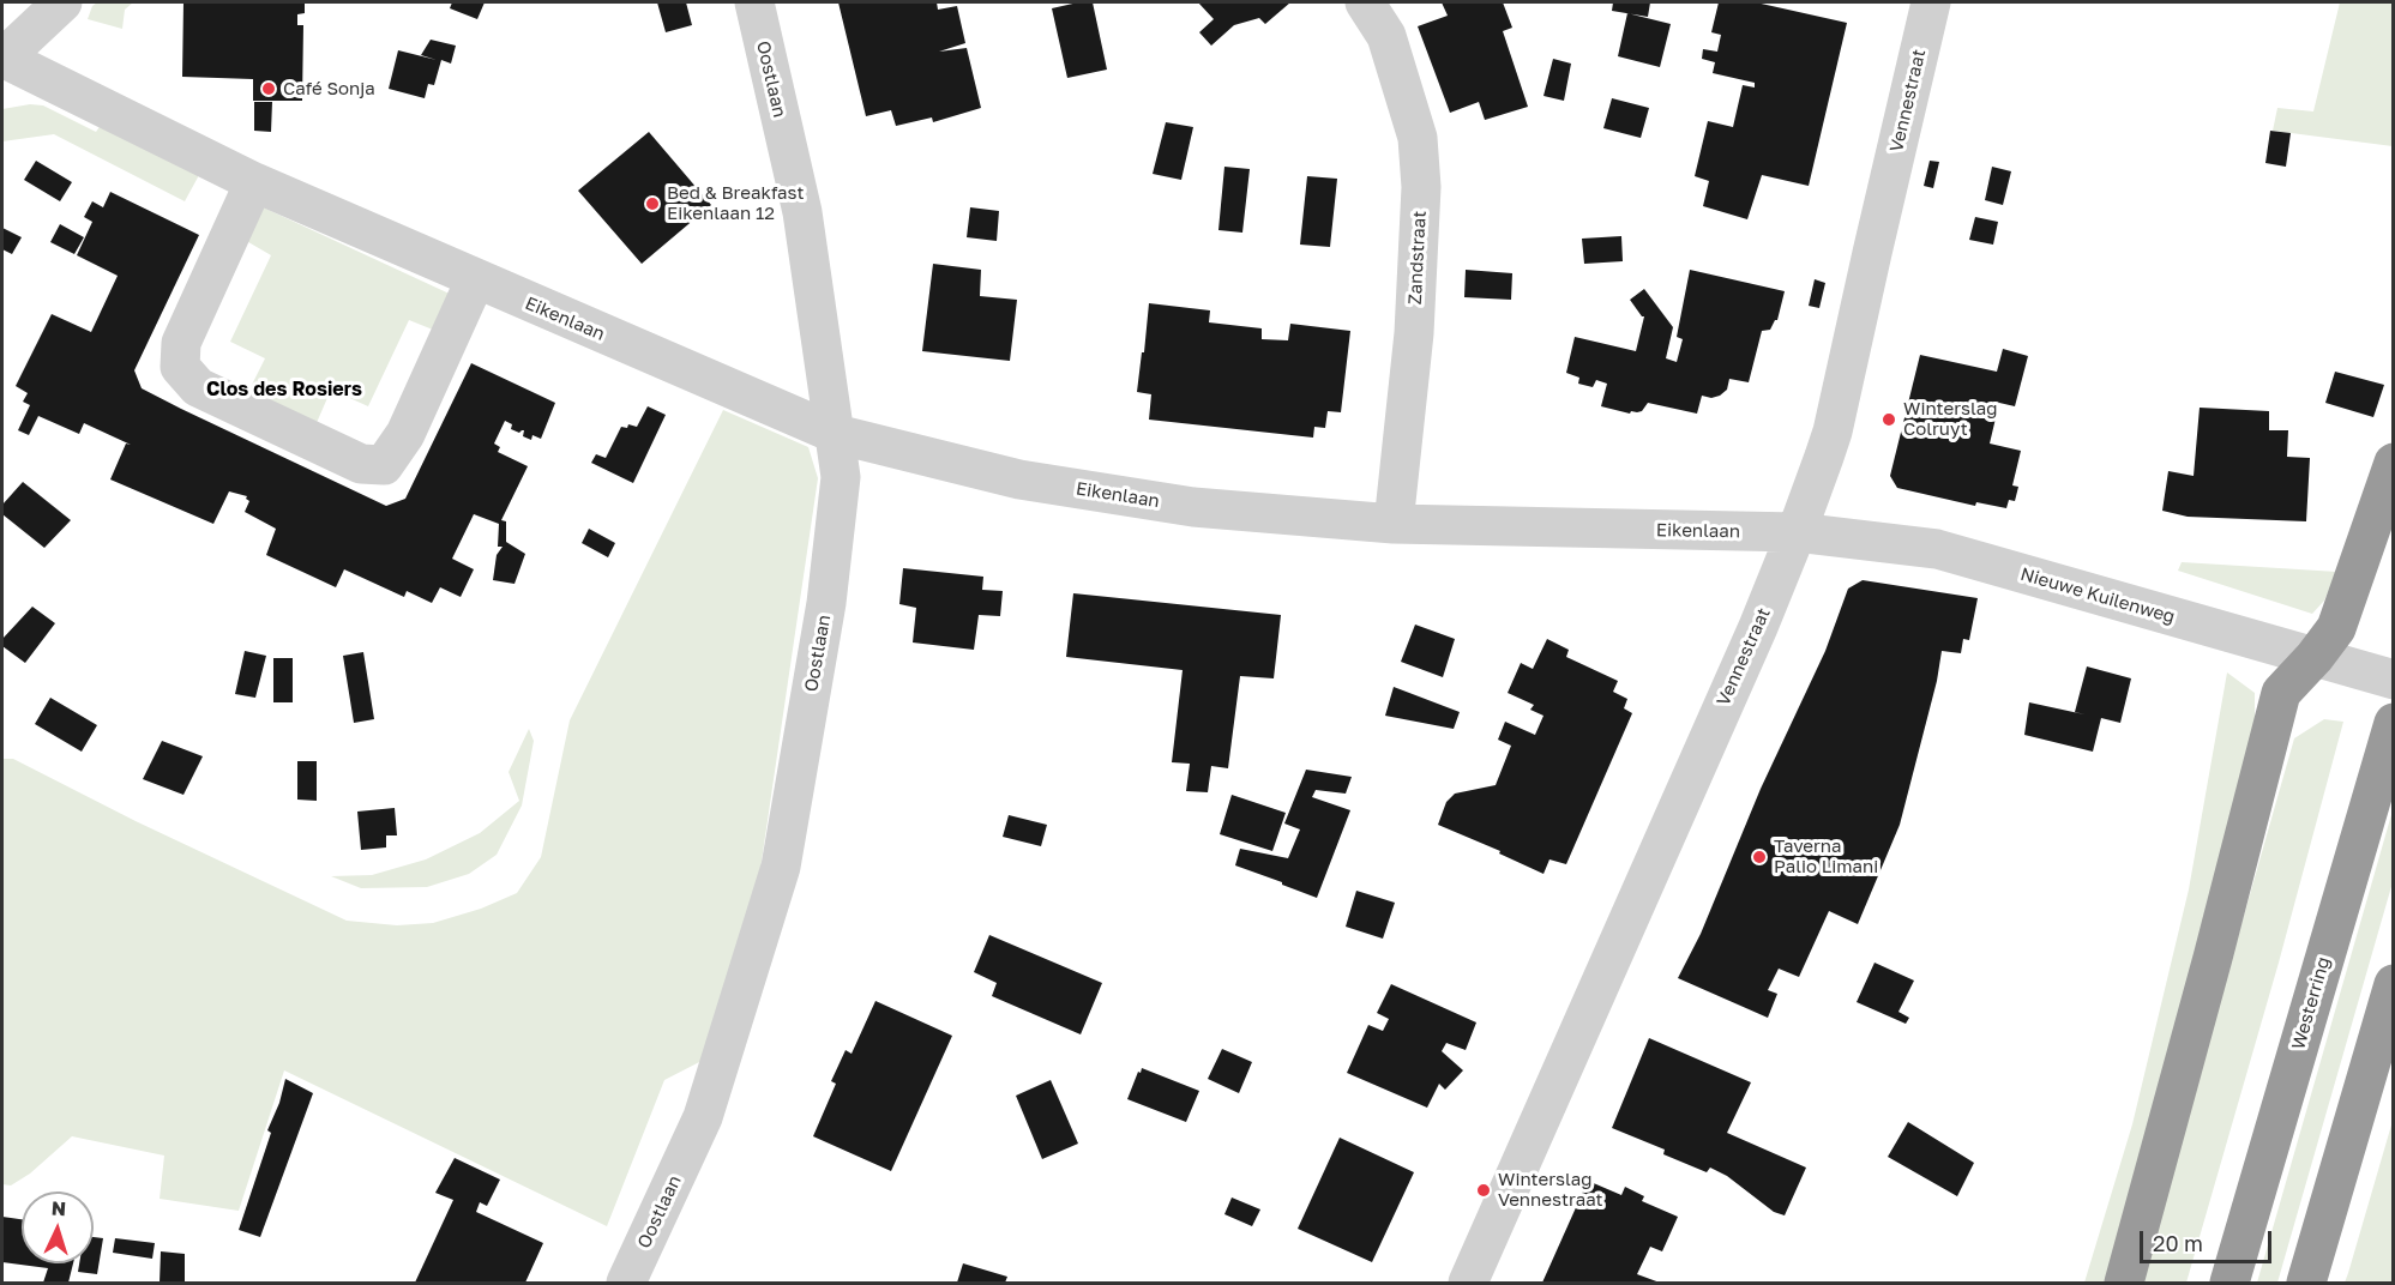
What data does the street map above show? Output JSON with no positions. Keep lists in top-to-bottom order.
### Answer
{
  "streets": {
    "highway": ["Westerring"],
    "street": [
      "Oostlaan",
      "Vennestraat",
      "Zandstraat",
      "Eikenlaan",
      "Nieuwe Kuilenweg"
    ]
  },
  "crossings": [
    ["Oostlaan", "Eikenlaan"],
    ["Vennestraat", "Eikenlaan"],
    ["Vennestraat", "Nieuwe Kuilenweg"],
    ["Zandstraat", "Eikenlaan"],
    ["Eikenlaan", "Nieuwe Kuilenweg"]
  ],
  "districts": ["Clos des Rosiers"],
  "places": [
    "Café Sonja",
    "Bed & Breakfast Eikenlaan 12",
    "Winterslag Colruyt",
    "Taverna Palio Limani",
    "Winterslag Vennestraat"
  ],
  "scale_bar": "20 m",
  "north": "top"
}
